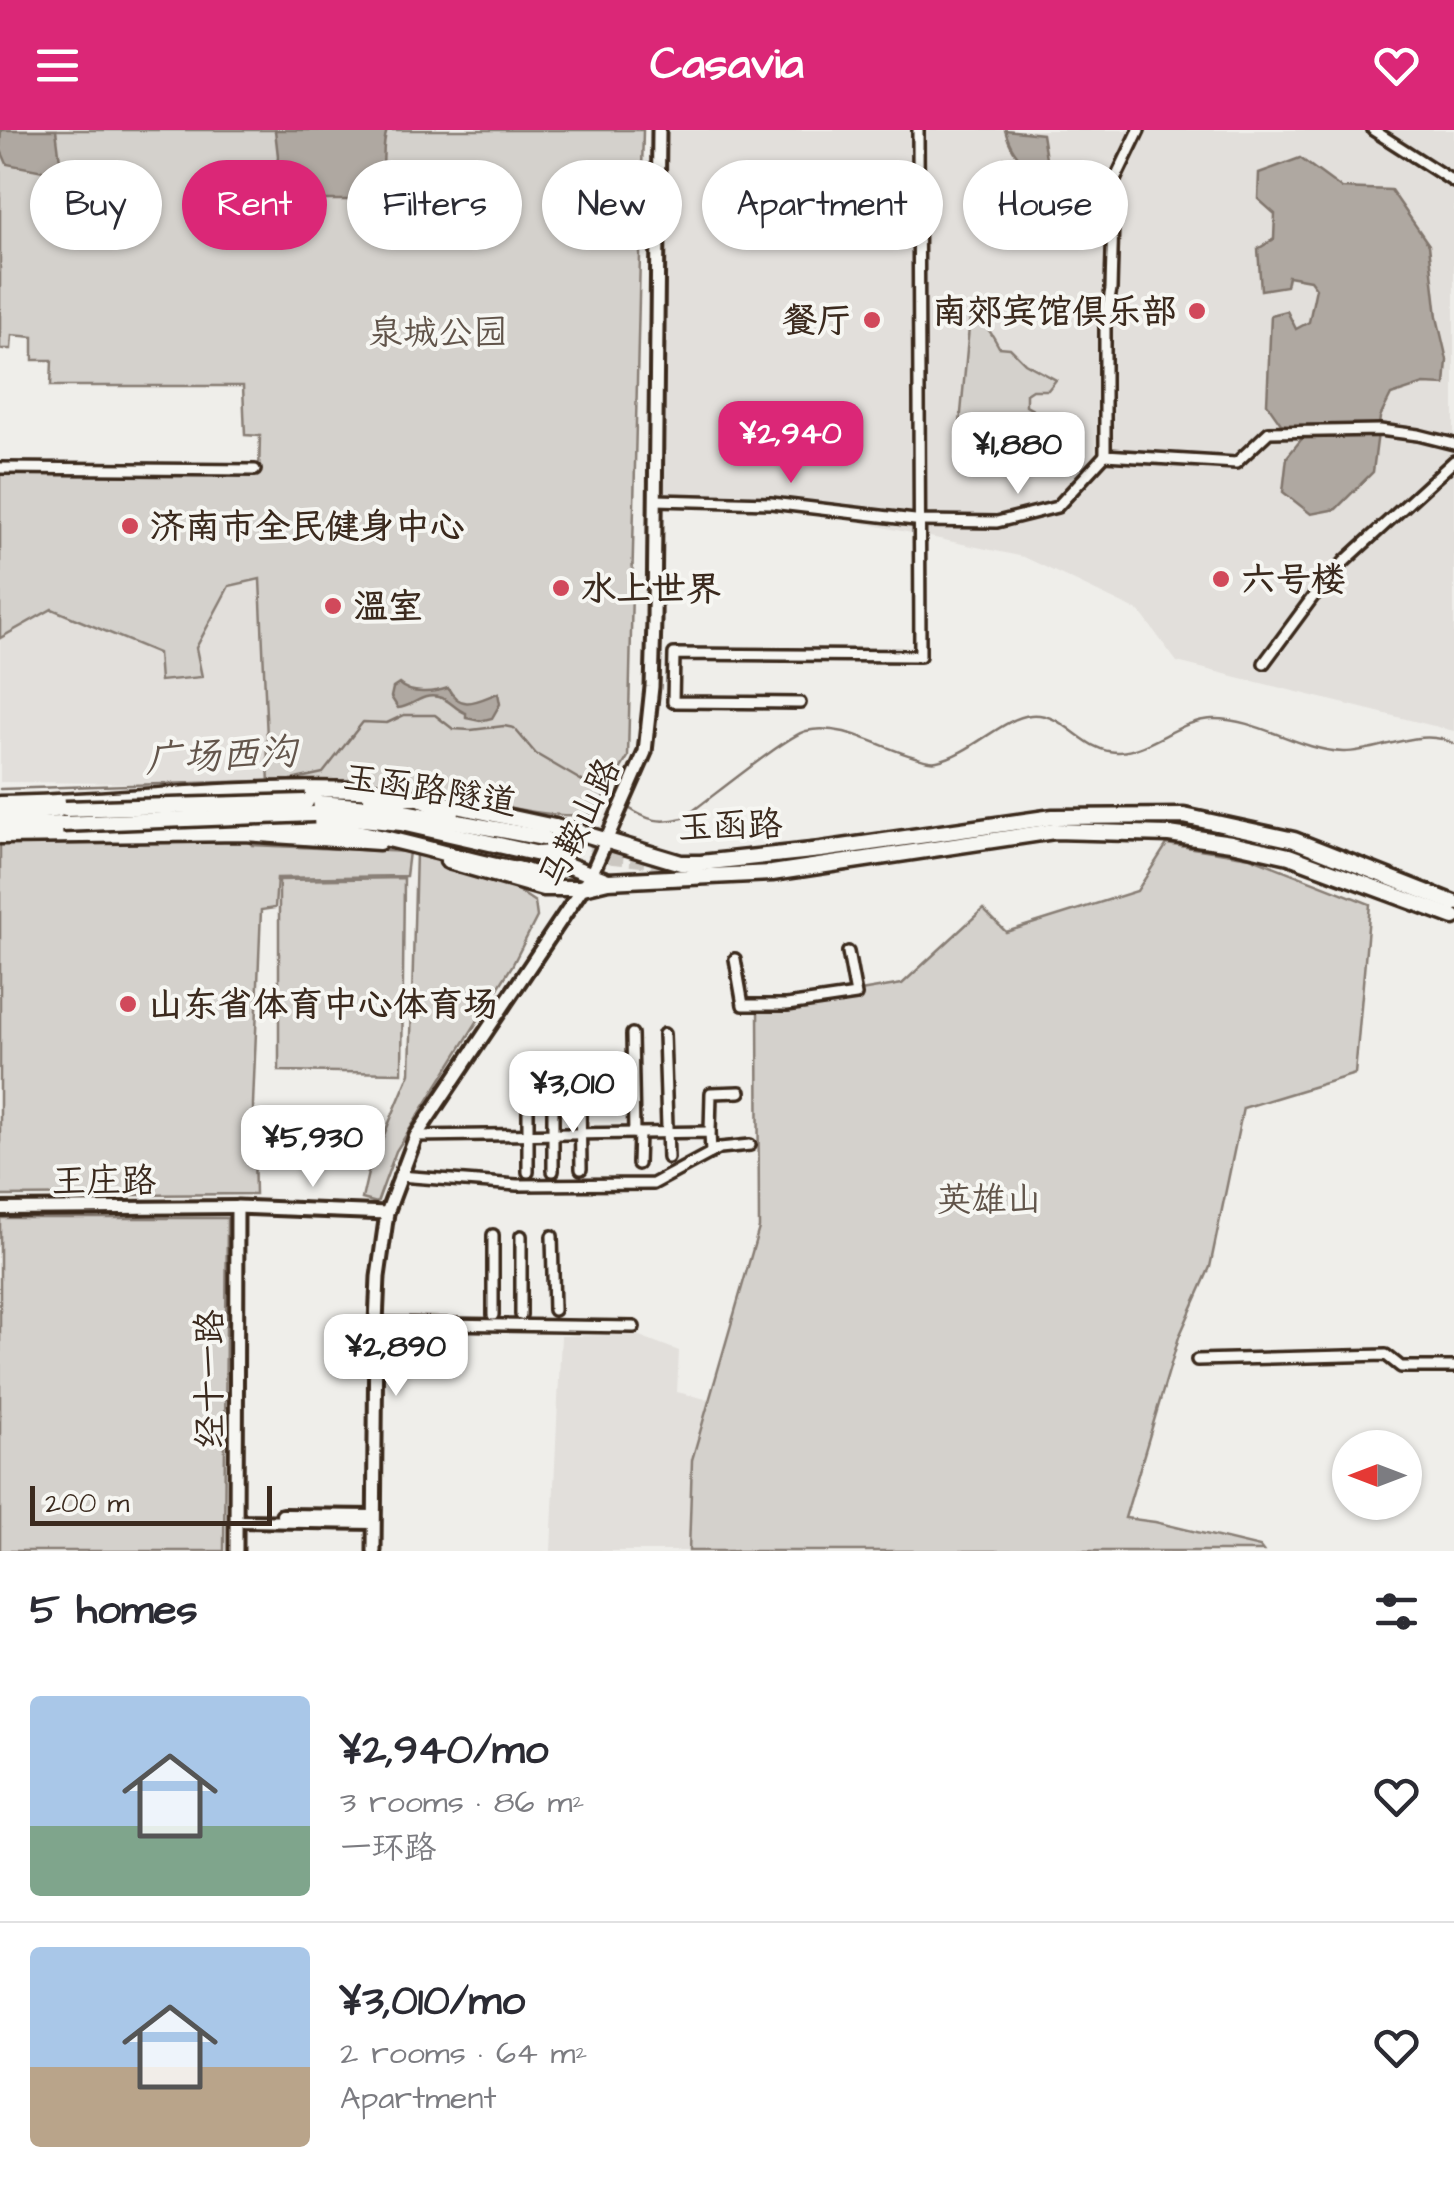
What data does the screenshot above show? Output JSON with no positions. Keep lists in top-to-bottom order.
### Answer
{
  "streets": {
    "main road": [
      "玉函路隧道",
      "马鞍山路",
      "玉函路",
      "王庄路",
      "经十一路"
    ]
  },
  "crossings": [
    ["玉函路隧道", "玉函路"],
    ["马鞍山路", "玉函路"],
    ["马鞍山路", "王庄路"],
    ["王庄路", "经十一路"]
  ],
  "water": ["广场西沟"],
  "parks": ["泉城公园", "英雄山"],
  "places": [
    "南郊宾馆俱乐部",
    "餐厅",
    "济南市全民健身中心",
    "六号楼",
    "水上世界",
    "温室",
    "山东省体育中心体育场"
  ],
  "scale_bar": "200 m",
  "north": "left",
  "page": {
    "header": "Casavia",
    "chip": [
      "Buy",
      "Rent",
      "Filters",
      "New",
      "Apartment",
      "House"
    ],
    "price": [
      "¥2,940",
      "¥1,880",
      "¥3,010",
      "¥5,930",
      "¥2,890"
    ],
    "scale": "200 m",
    "heading": "5 homes",
    "list": [
      {
        "name": "¥2,940/mo",
        "note": "3 rooms · 86 m² · 一环路"
      },
      {
        "name": "¥3,010/mo",
        "note": "2 rooms · 64 m² · Apartment"
      }
    ]
  }
}
